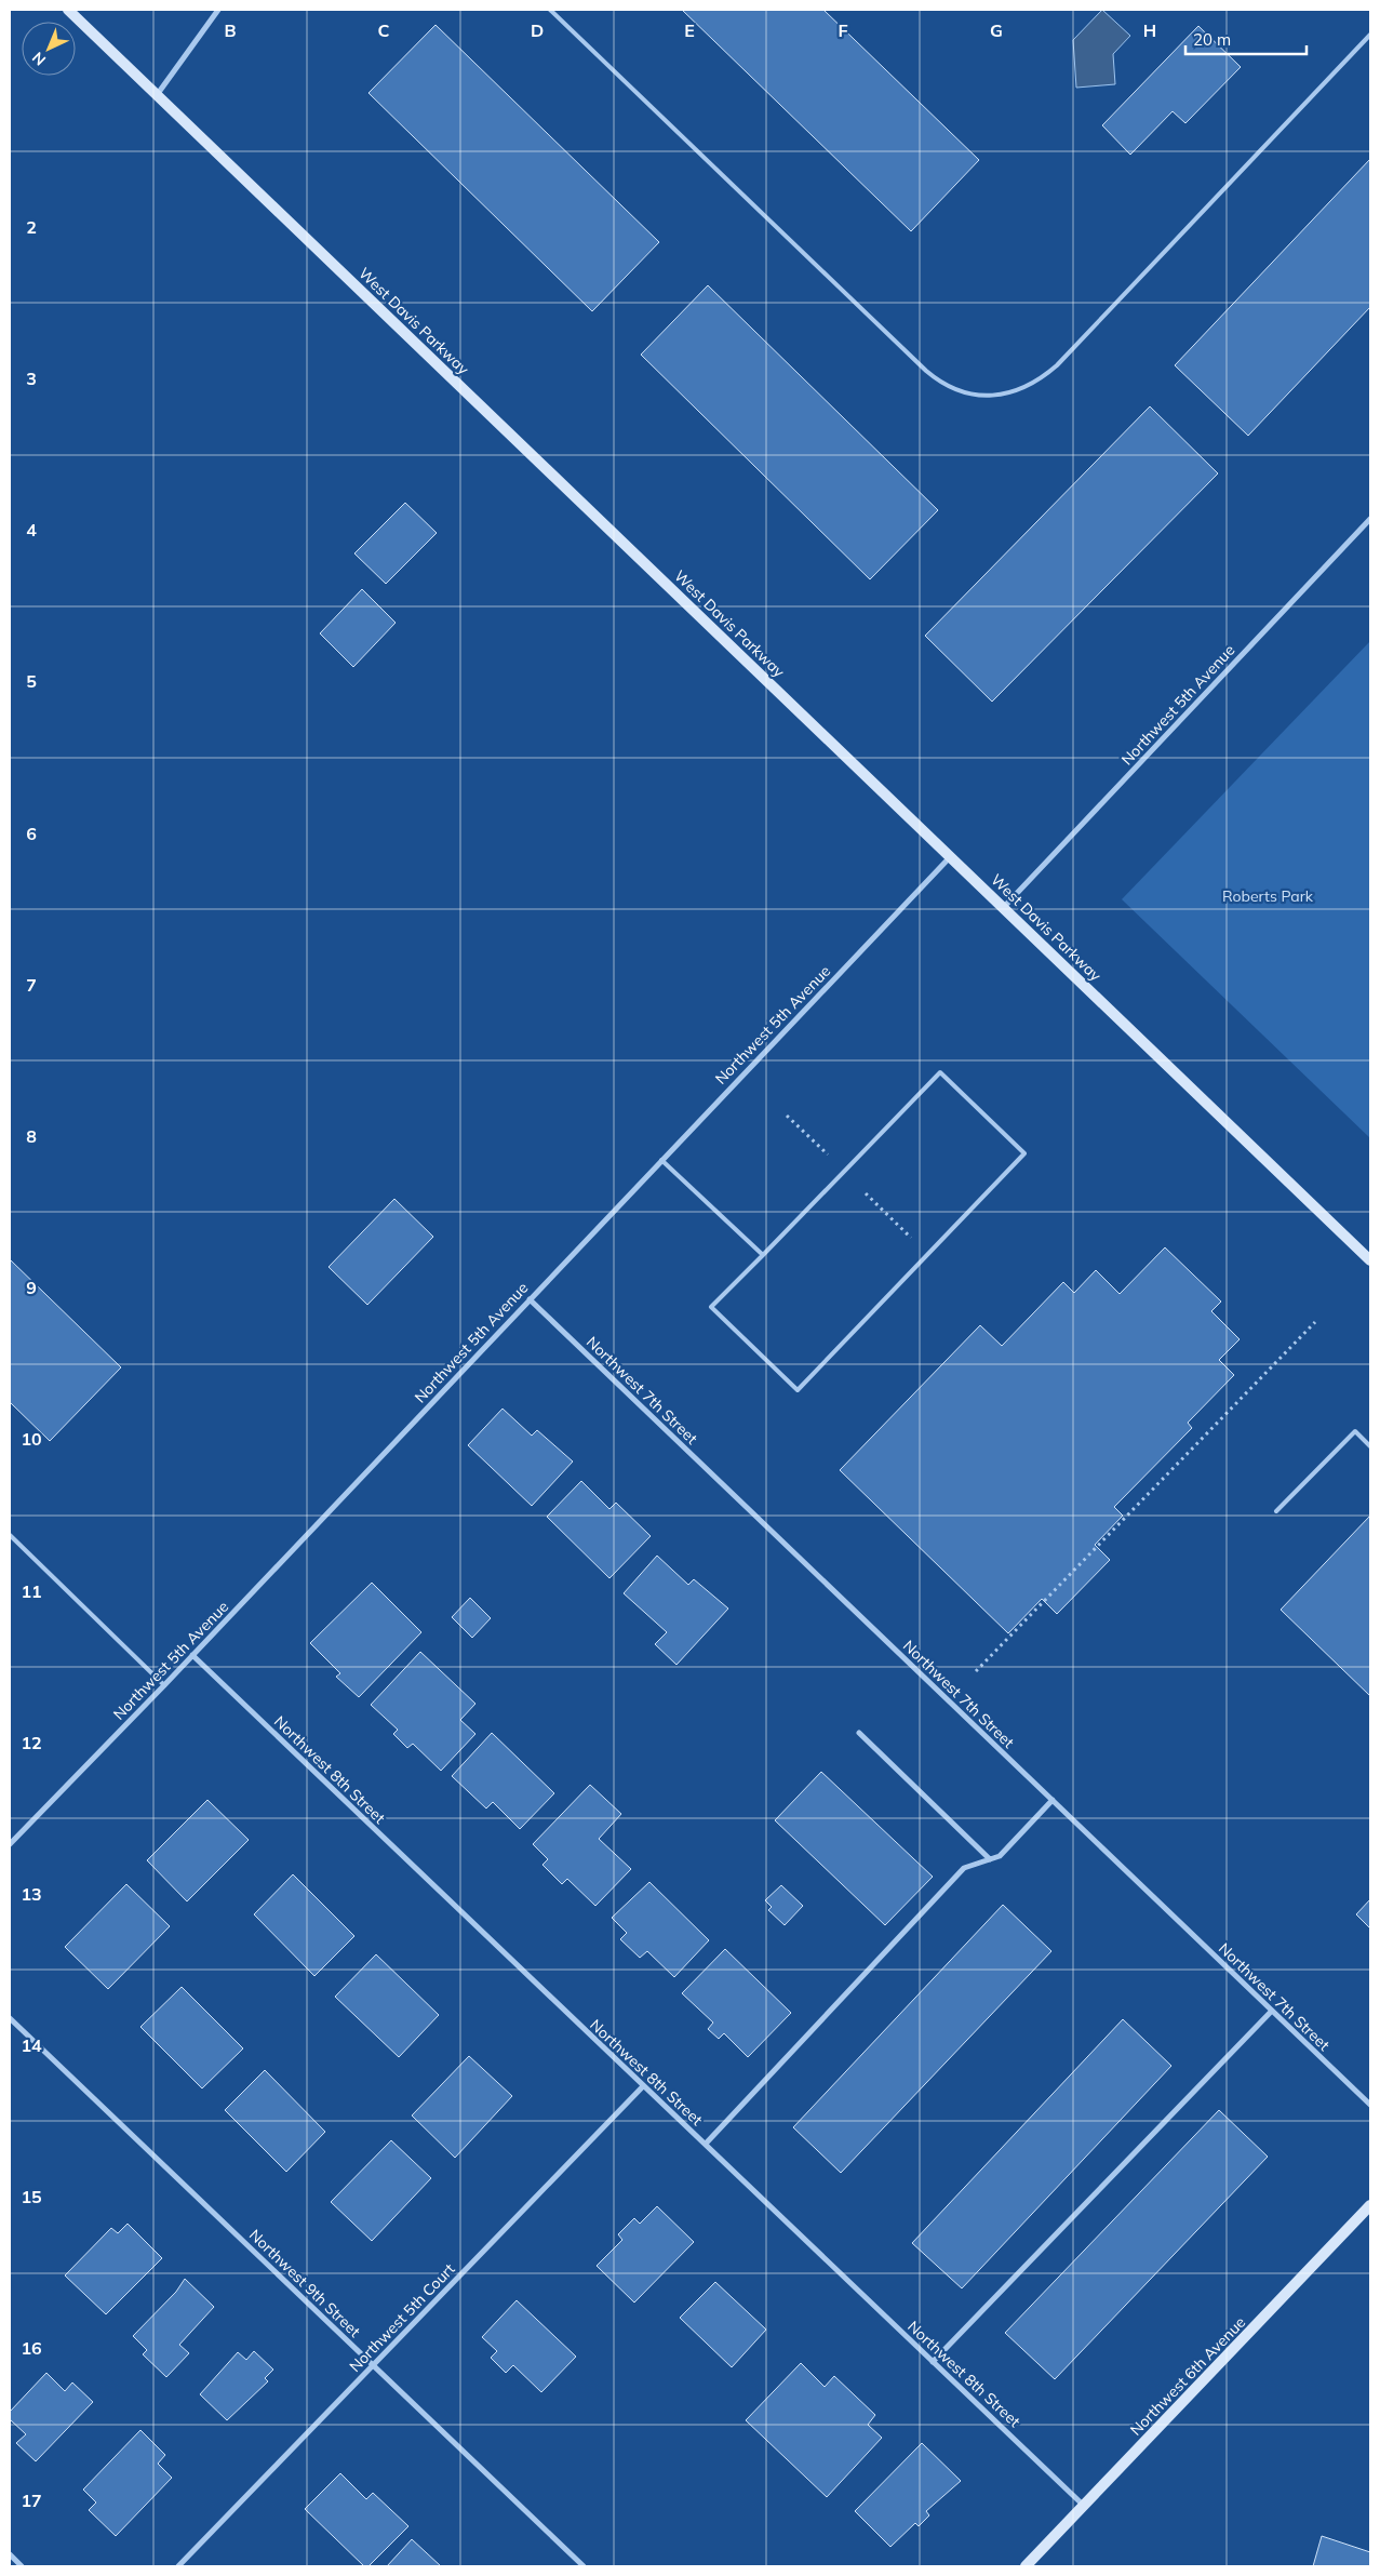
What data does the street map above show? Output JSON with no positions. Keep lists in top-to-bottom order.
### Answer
{
  "streets": {
    "street": [
      "West Davis Parkway",
      "Northwest 5th Avenue",
      "Northwest 7th Street",
      "Northwest 8th Street",
      "Northwest 9th Street",
      "Northwest 5th Court",
      "Northwest 6th Avenue"
    ]
  },
  "crossings": [
    ["West Davis Parkway", "Northwest 5th Avenue"],
    ["Northwest 5th Avenue", "Northwest 7th Street"],
    ["Northwest 5th Avenue", "Northwest 8th Street"],
    ["Northwest 8th Street", "Northwest 5th Court"],
    ["Northwest 8th Street", "Northwest 6th Avenue"],
    ["Northwest 9th Street", "Northwest 5th Court"]
  ],
  "parks": ["Roberts Park"],
  "scale_bar": "20 m",
  "north": "bottom left",
  "grid": {
    "columns": [
      "B",
      "C",
      "D",
      "E",
      "F",
      "G",
      "H"
    ],
    "rows": [
      "2",
      "3",
      "4",
      "5",
      "6",
      "7",
      "8",
      "9",
      "10",
      "11",
      "12",
      "13",
      "14",
      "15",
      "16",
      "17"
    ]
  }
}
